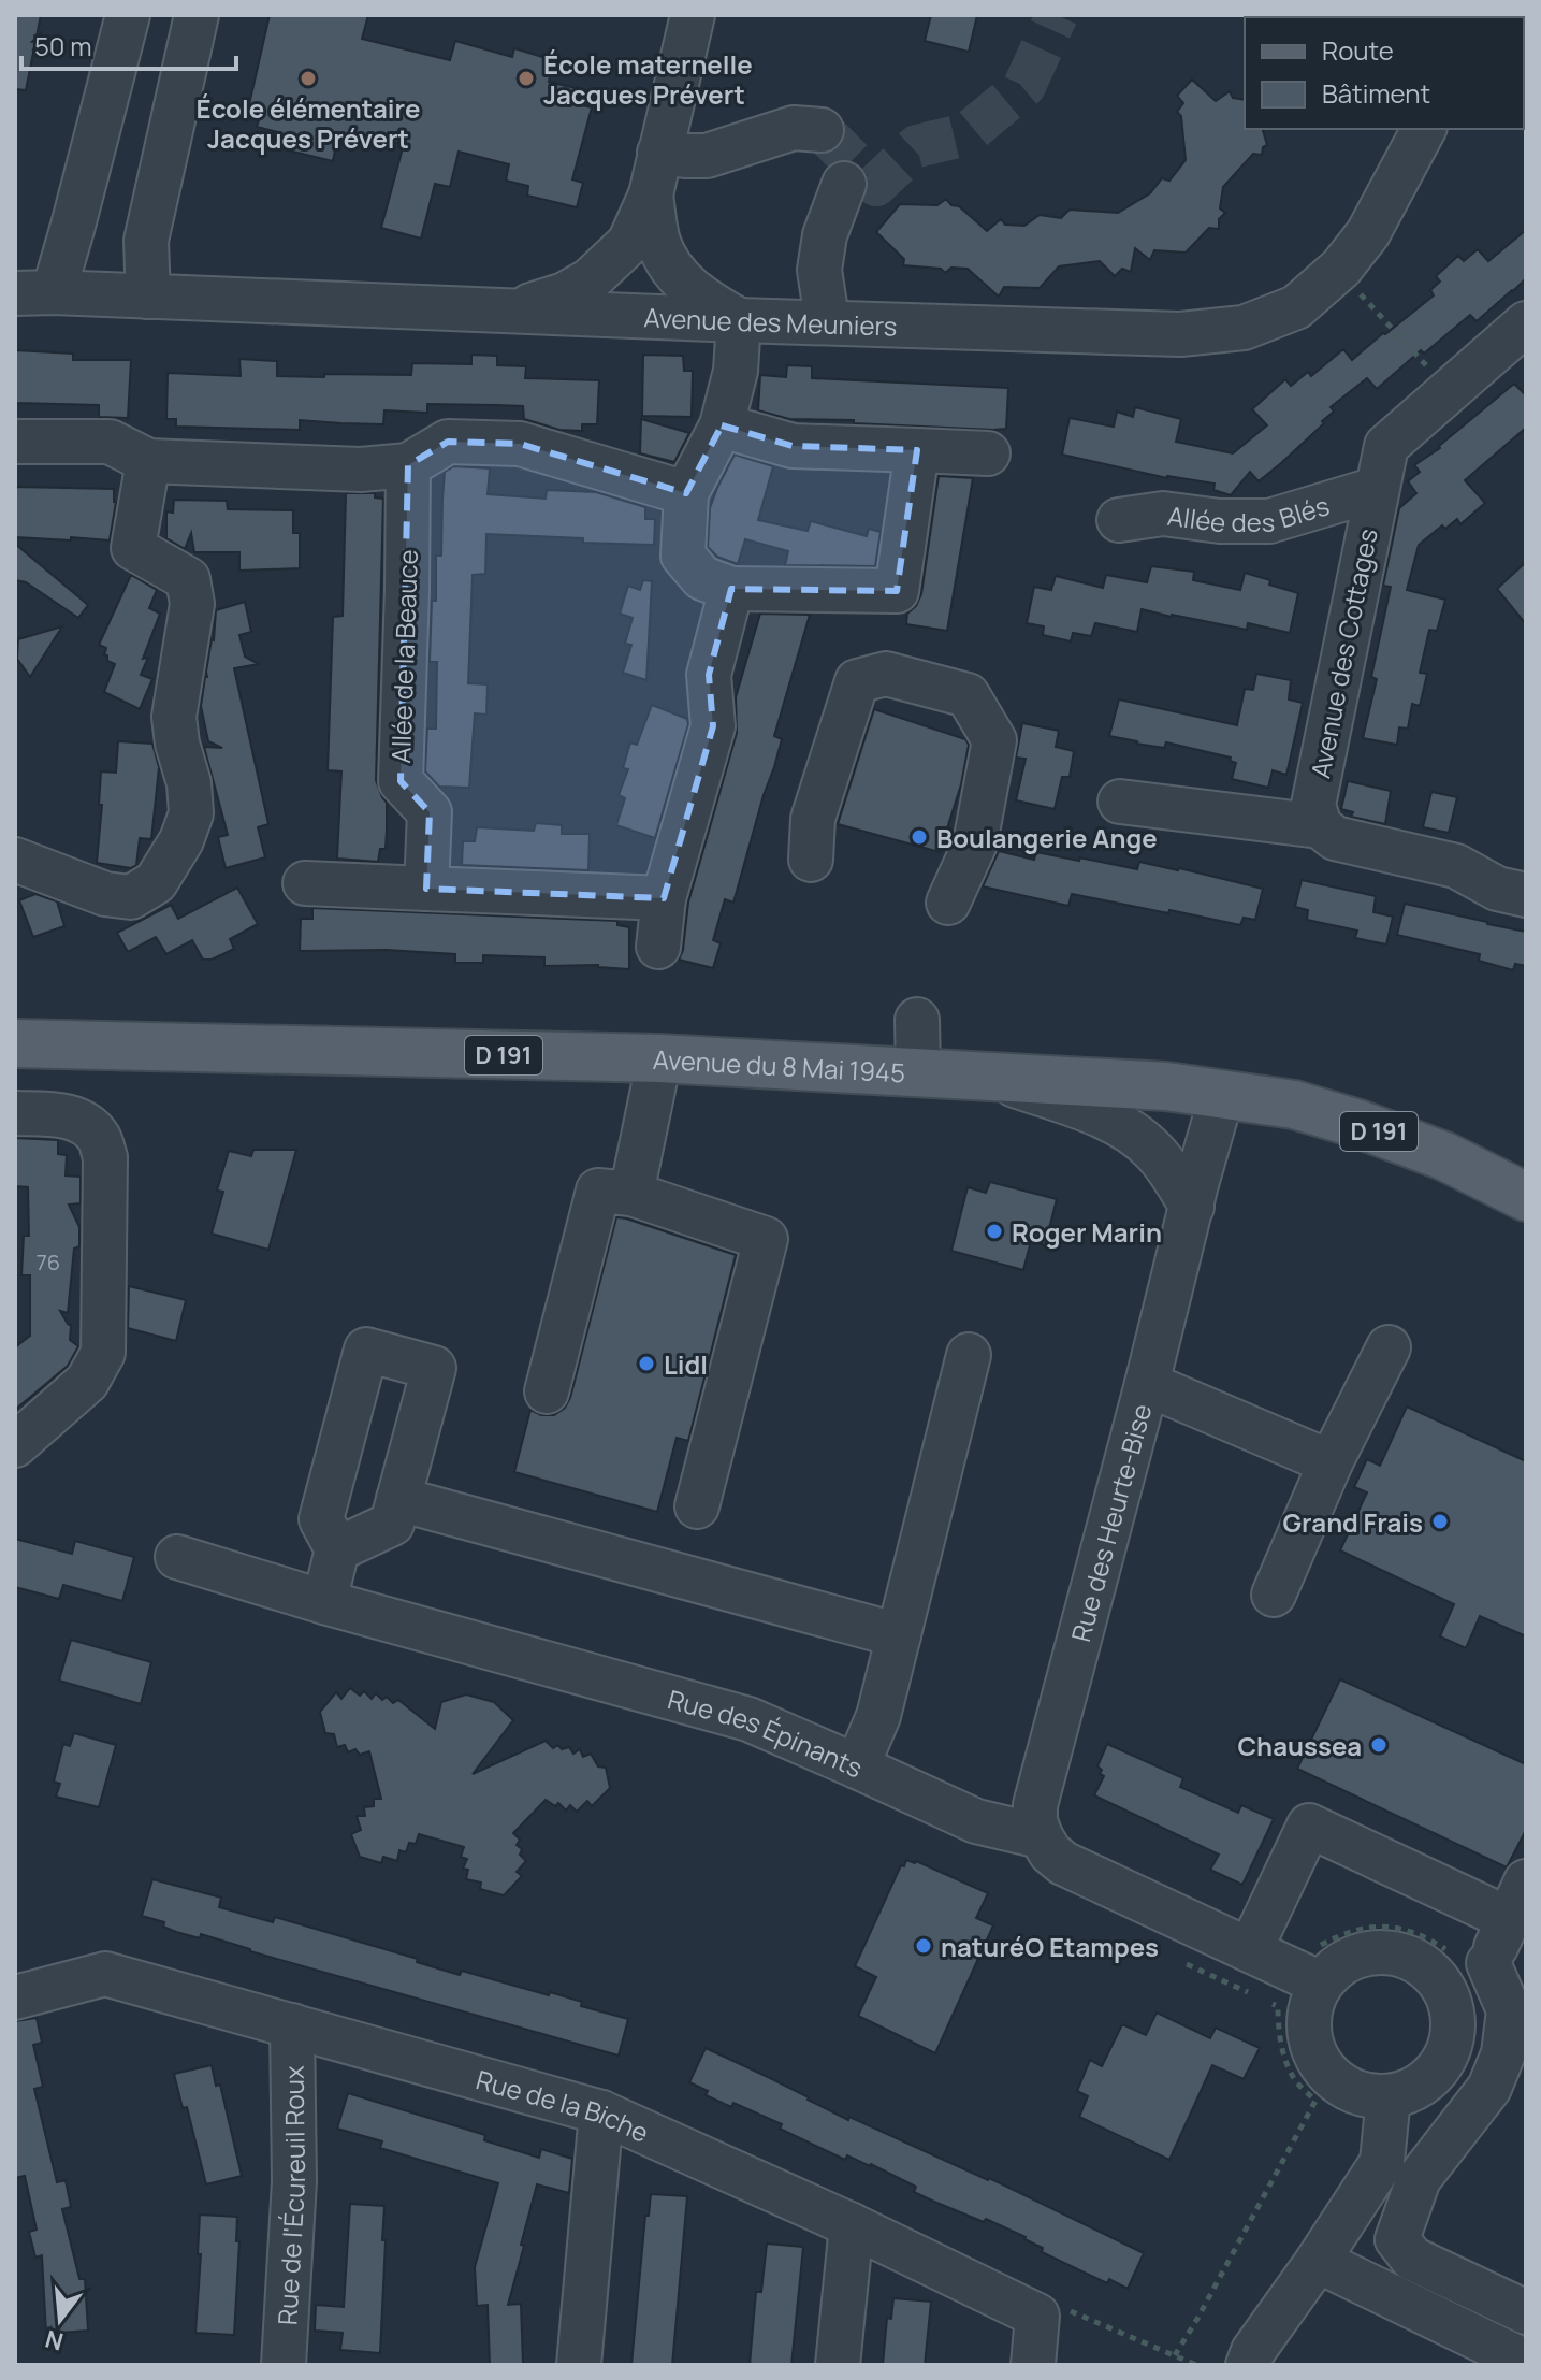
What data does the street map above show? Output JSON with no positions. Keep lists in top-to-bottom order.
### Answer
{
  "streets": {
    "main road": ["D 191", "Avenue du 8 Mai 1945"],
    "street": [
      "Avenue des Meuniers",
      "Allée des Blés",
      "Avenue des Cottages",
      "Allée de la Beauce",
      "Rue des Heurte-Bise",
      "Rue des Épinants",
      "Rue de la Biche",
      "Rue de l'Écureuil Roux"
    ]
  },
  "crossings": [
    ["Allée des Blés", "Avenue des Cottages"],
    ["Avenue du 8 Mai 1945", "Rue des Heurte-Bise"],
    ["Rue des Heurte-Bise", "Rue des Épinants"],
    ["Rue de la Biche", "Rue de l'Écureuil Roux"]
  ],
  "places": [
    "École élémentaire Jacques Prévert",
    "École maternelle Jacques Prévert",
    "Boulangerie Ange",
    "Roger Marin",
    "Lidl",
    "Grand Frais",
    "Chaussea",
    "naturéO Etampes"
  ],
  "house_numbers": ["76"],
  "legend": ["Route", "Bâtiment"],
  "scale_bar": "50 m",
  "north": "bottom"
}
